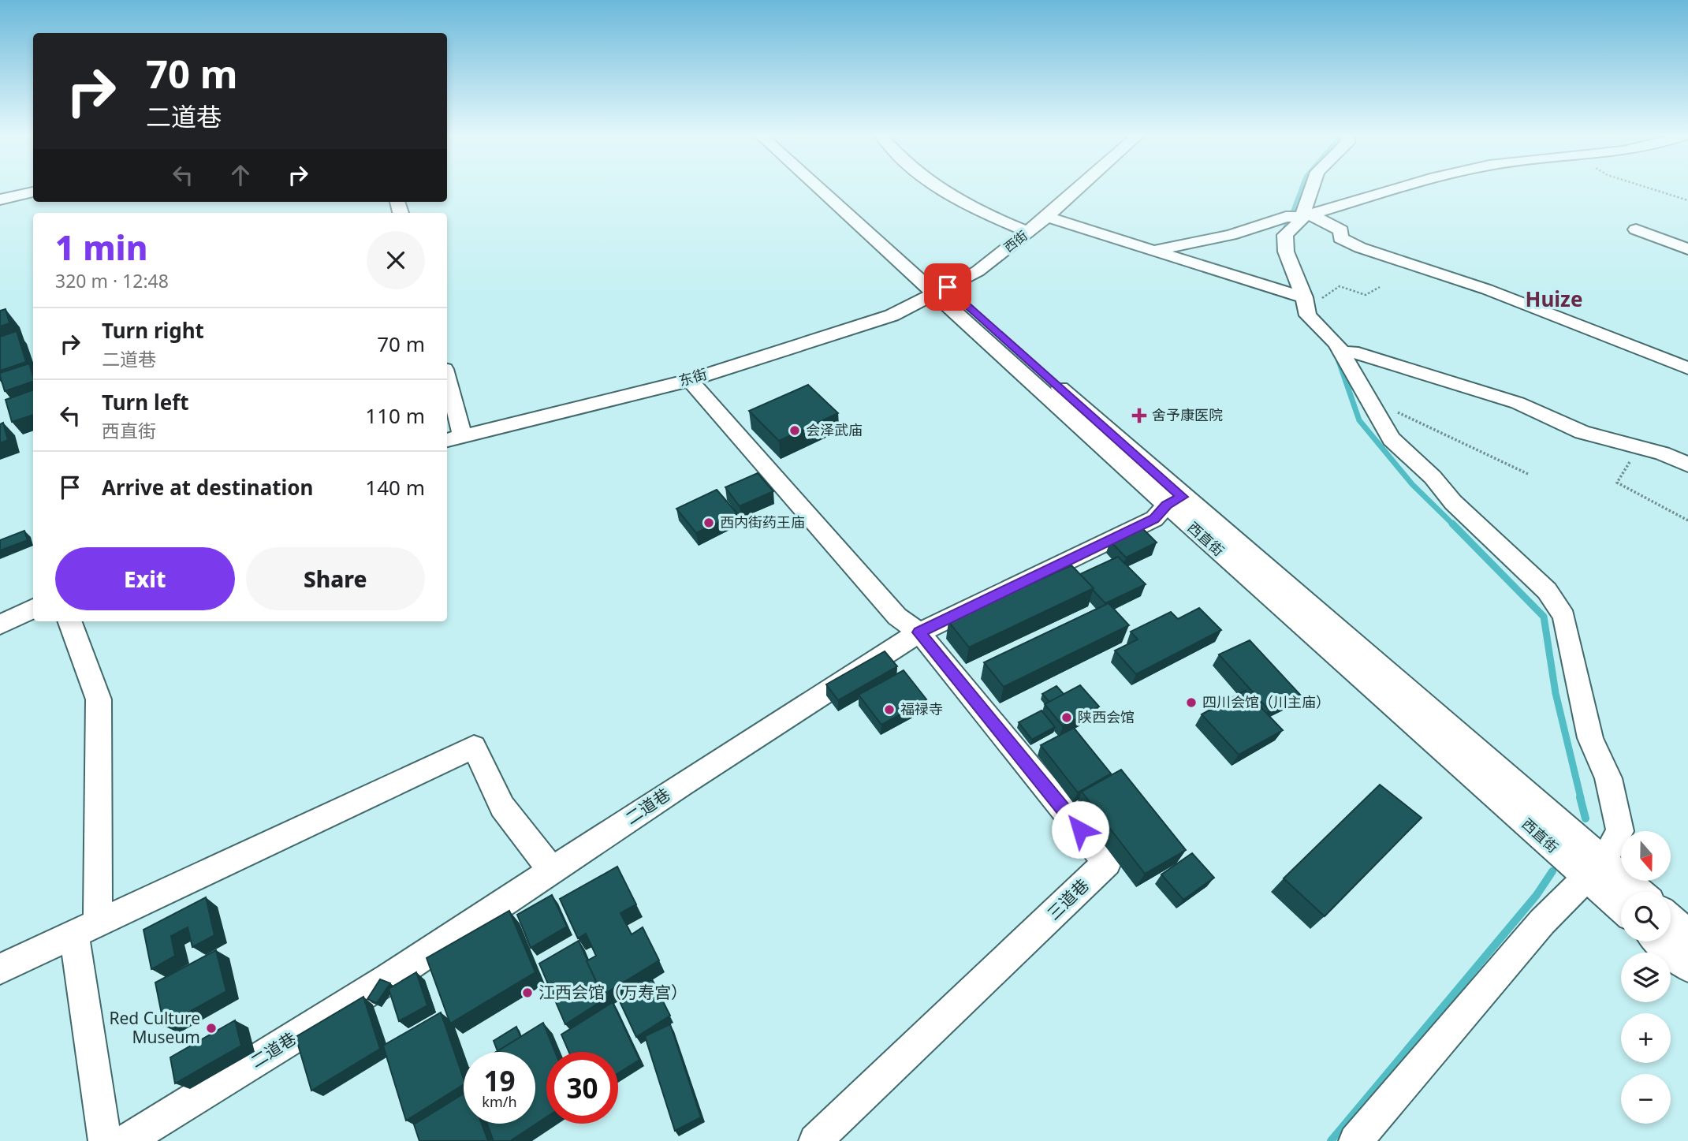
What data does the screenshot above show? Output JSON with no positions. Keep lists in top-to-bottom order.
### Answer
{
  "streets": {
    "street": [
      "西街",
      "东街",
      "西直街",
      "二道巷",
      "三道巷"
    ]
  },
  "crossings": [
    ["西街", "东街"],
    ["西街", "西直街"],
    ["东街", "西直街"],
    ["西直街", "二道巷"],
    ["二道巷", "三道巷"]
  ],
  "districts": ["Huize"],
  "places": {
    "health": ["舍予康医院"],
    "other": [
      "会泽武庙",
      "西内街药王庙",
      "四川会馆（川主庙）",
      "福禄寺",
      "陕西会馆",
      "江西会馆（万寿宫）",
      "Red Culture Museum"
    ]
  },
  "north": "bottom",
  "page": {
    "turn": ["70 m", "二道巷"],
    "heading": ["1 min", "320 m · 12:48"],
    "list": [
      {
        "name": "Turn right",
        "note": "二道巷",
        "value": "70 m"
      },
      {
        "name": "Turn left",
        "note": "西直街",
        "value": "110 m"
      },
      {
        "name": "Arrive at destination",
        "value": "140 m"
      }
    ],
    "buttons": ["Exit", "Share"],
    "map_buttons": ["+", "−"],
    "speed": "19 km/h",
    "limit": "30"
  }
}
